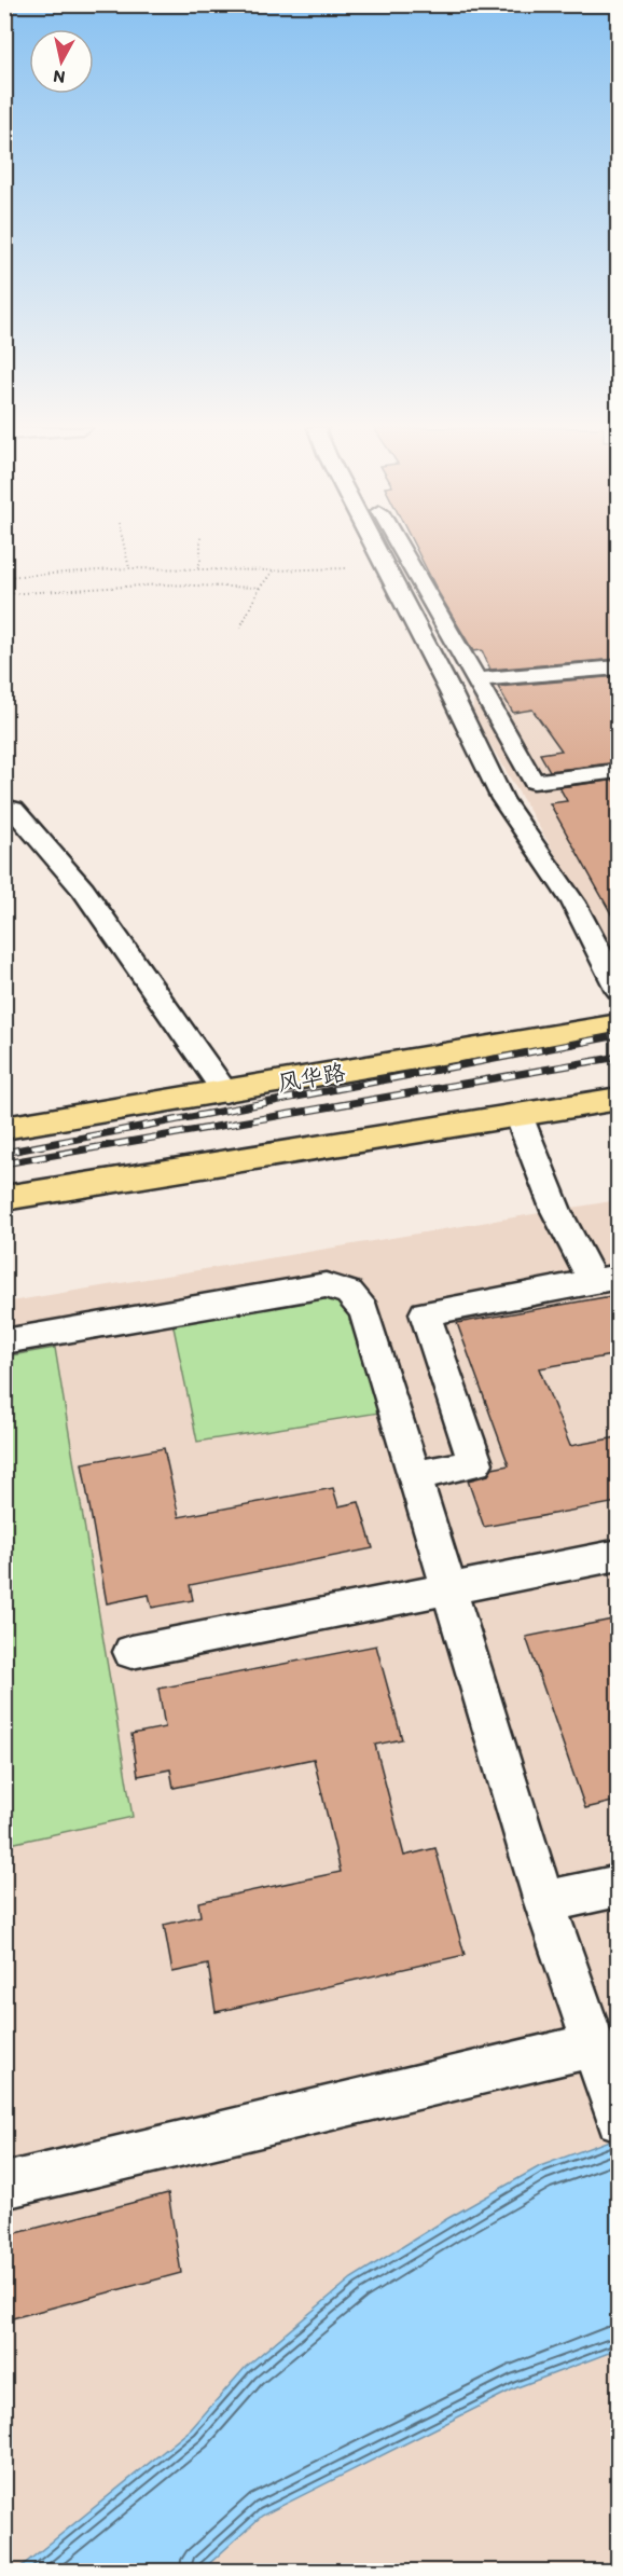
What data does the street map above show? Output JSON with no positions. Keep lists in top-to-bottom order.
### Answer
{
  "streets": {
    "main road": ["风华路"]
  },
  "north": "bottom"
}
